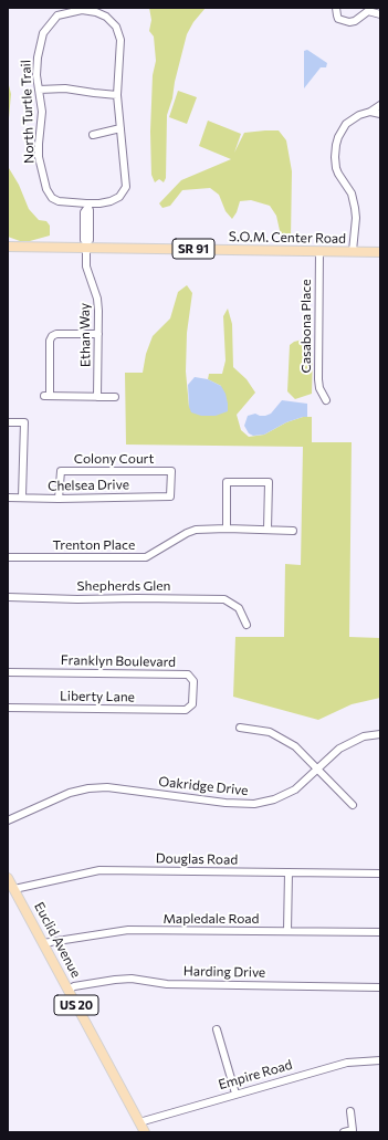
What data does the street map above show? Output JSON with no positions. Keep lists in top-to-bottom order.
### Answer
{
  "streets": {
    "main road": [
      "S.O.M. Center Road",
      "SR 91",
      "Euclid Avenue",
      "US 20"
    ],
    "street": [
      "North Turtle Trail",
      "Casabona Place",
      "Ethan Way",
      "Colony Court",
      "Chelsea Drive",
      "Trenton Place",
      "Shepherds Glen",
      "Franklyn Boulevard",
      "Liberty Lane",
      "Oakridge Drive",
      "Douglas Road",
      "Mapledale Road",
      "Harding Drive",
      "Empire Road"
    ]
  },
  "crossings": [
    ["S.O.M. Center Road", "Casabona Place"],
    ["S.O.M. Center Road", "Ethan Way"],
    ["Colony Court", "Chelsea Drive"],
    ["Franklyn Boulevard", "Liberty Lane"],
    ["Douglas Road", "Euclid Avenue"],
    ["Mapledale Road", "Euclid Avenue"],
    ["Euclid Avenue", "Harding Drive"],
    ["Euclid Avenue", "Empire Road"]
  ]
}
